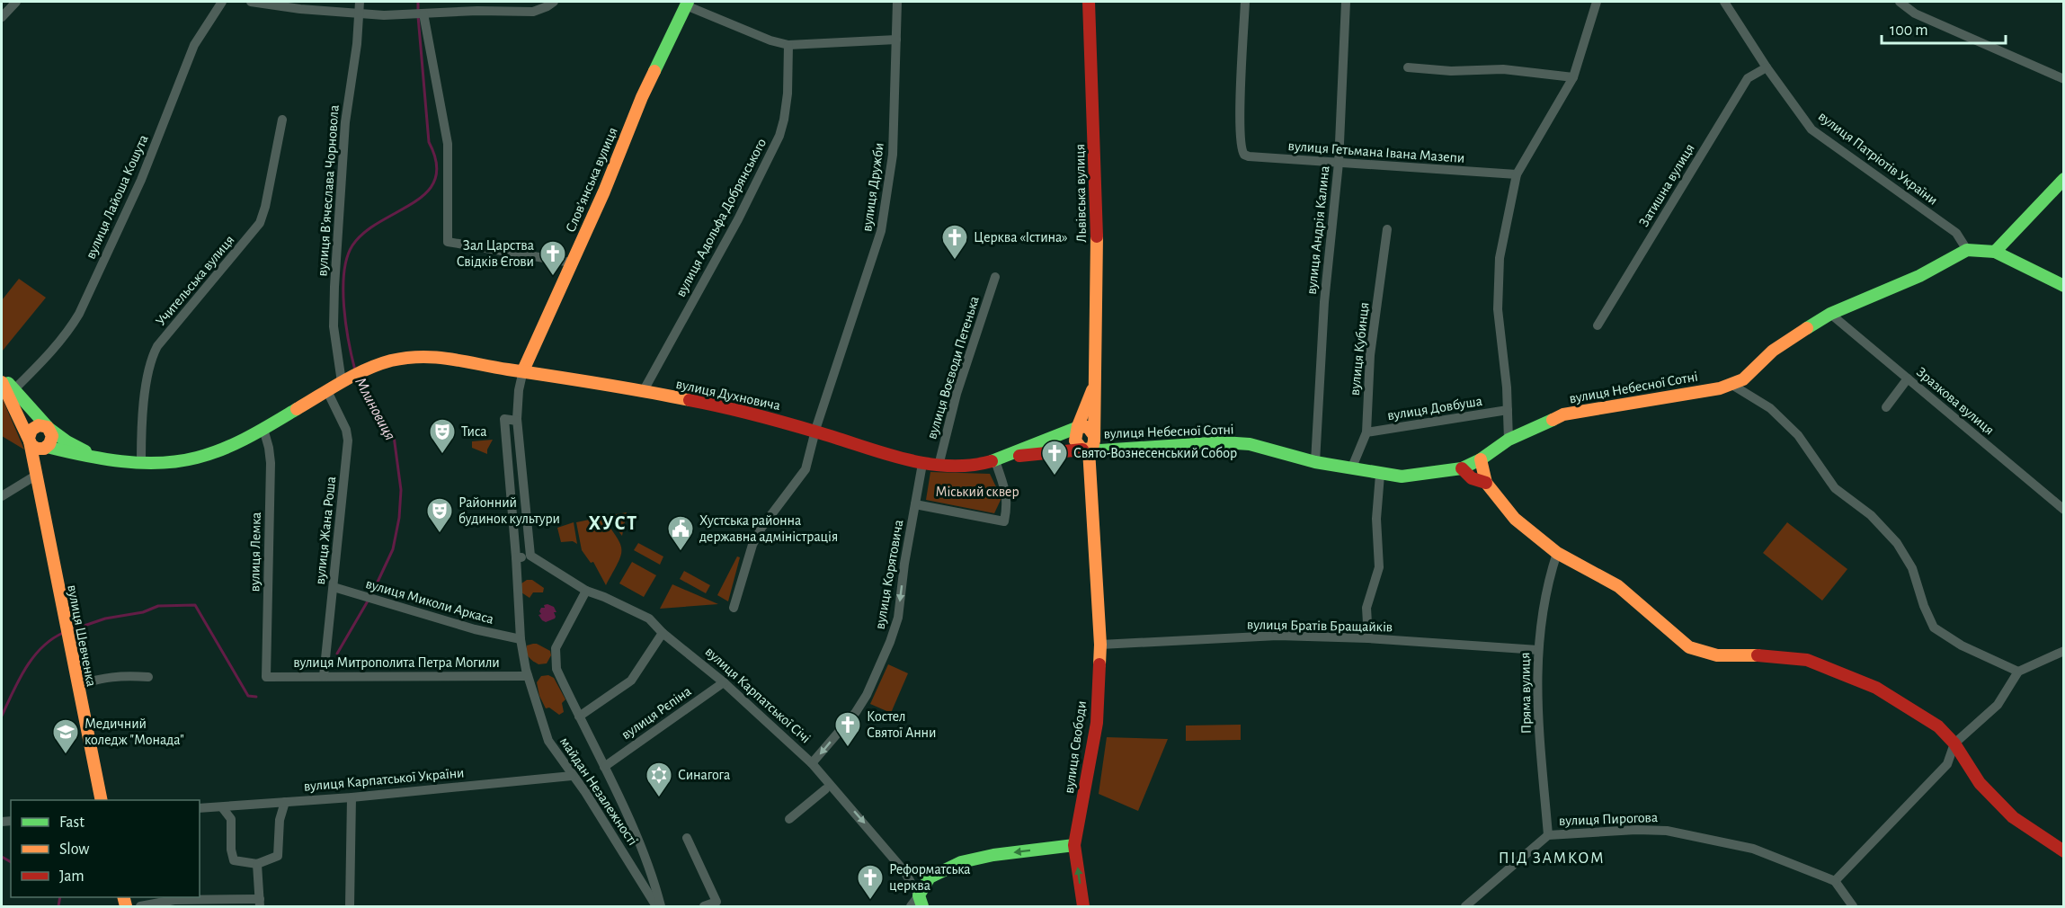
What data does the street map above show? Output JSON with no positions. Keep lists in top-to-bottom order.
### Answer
{
  "streets": {
    "main road": [
      "Словʼянська вулиця",
      "Львівська вулиця",
      "вулиця Небесної Сотні",
      "вулиця Духновича",
      "вулиця Шевченка",
      "вулиця Свободи"
    ],
    "street": [
      "вулиця Гетьмана Івана Мазепи",
      "вулиця Патріотів України",
      "Затишна вулиця",
      "вулиця Дружби",
      "вулиця Вʼячеслава Чорновола",
      "вулиця Лайоша Кошута",
      "вулиця Адольфа Добрянського",
      "вулиця Андрія Калина",
      "Учительська вулиця",
      "вулиця Кубинця",
      "вулиця Воєводи Петенька",
      "Зразкова вулиця",
      "вулиця Довбуша",
      "вулиця Жана Роша",
      "вулиця Лемка",
      "вулиця Корятовича",
      "вулиця Миколи Аркаса",
      "вулиця Братів Бращайків",
      "вулиця Митрополита Петра Могили",
      "Пряма вулиця",
      "вулиця Карпатської Січі",
      "вулиця Рєпіна",
      "вулиця Карпатської України",
      "майдан Незалежності",
      "вулиця Пирогова"
    ]
  },
  "crossings": [
    ["вулиця Гетьмана Івана Мазепи", "вулиця Андрія Калина"],
    ["вулиця Патріотів України", "Затишна вулиця"],
    ["вулиця Патріотів України", "вулиця Небесної Сотні"],
    ["Словʼянська вулиця", "вулиця Духновича"],
    ["вулиця Дружби", "вулиця Духновича"],
    ["Львівська вулиця", "вулиця Небесної Сотні"],
    ["Львівська вулиця", "вулиця Свободи"],
    ["вулиця Адольфа Добрянського", "вулиця Духновича"],
    ["вулиця Андрія Калина", "вулиця Небесної Сотні"],
    ["вулиця Кубинця", "вулиця Небесної Сотні"],
    ["вулиця Кубинця", "вулиця Довбуша"],
    ["вулиця Воєводи Петенька", "вулиця Духновича"],
    ["вулиця Небесної Сотні", "вулиця Духновича"],
    ["вулиця Небесної Сотні", "Зразкова вулиця"],
    ["вулиця Небесної Сотні", "вулиця Свободи"],
    ["вулиця Духновича", "вулиця Корятовича"],
    ["вулиця Жана Роша", "вулиця Миколи Аркаса"],
    ["вулиця Жана Роша", "вулиця Митрополита Петра Могили"],
    ["вулиця Лемка", "вулиця Митрополита Петра Могили"],
    ["вулиця Корятовича", "вулиця Карпатської Січі"],
    ["вулиця Миколи Аркаса", "майдан Незалежності"],
    ["вулиця Братів Бращайків", "Пряма вулиця"],
    ["вулиця Братів Бращайків", "вулиця Свободи"],
    ["вулиця Митрополита Петра Могили", "майдан Незалежності"],
    ["Пряма вулиця", "вулиця Пирогова"],
    ["вулиця Карпатської Січі", "вулиця Рєпіна"],
    ["вулиця Карпатської Січі", "майдан Незалежності"],
    ["вулиця Рєпіна", "майдан Незалежності"],
    ["вулиця Карпатської України", "майдан Незалежності"]
  ],
  "one_way": ["вулиця Корятовича"],
  "districts": ["ХУСТ", "ПІД ЗАМКОМ"],
  "water": ["Млиновиця"],
  "parks": ["Міський сквер"],
  "places": {
    "church": [
      "Церква «Істина»",
      "Зал Царства Свідків Єгови",
      "Свято-Вознесенський Собор",
      "Костел Святої Анни",
      "Реформатська церква"
    ],
    "theatre": ["Тиса", "Районний будинок культури"],
    "public building": ["Хустська районна державна адміністрація"],
    "school or university": ["Медичний коледж \"Монада\""],
    "synagogue": ["Синагога"]
  },
  "legend": ["Fast", "Slow", "Jam"],
  "scale_bar": "100 m"
}
